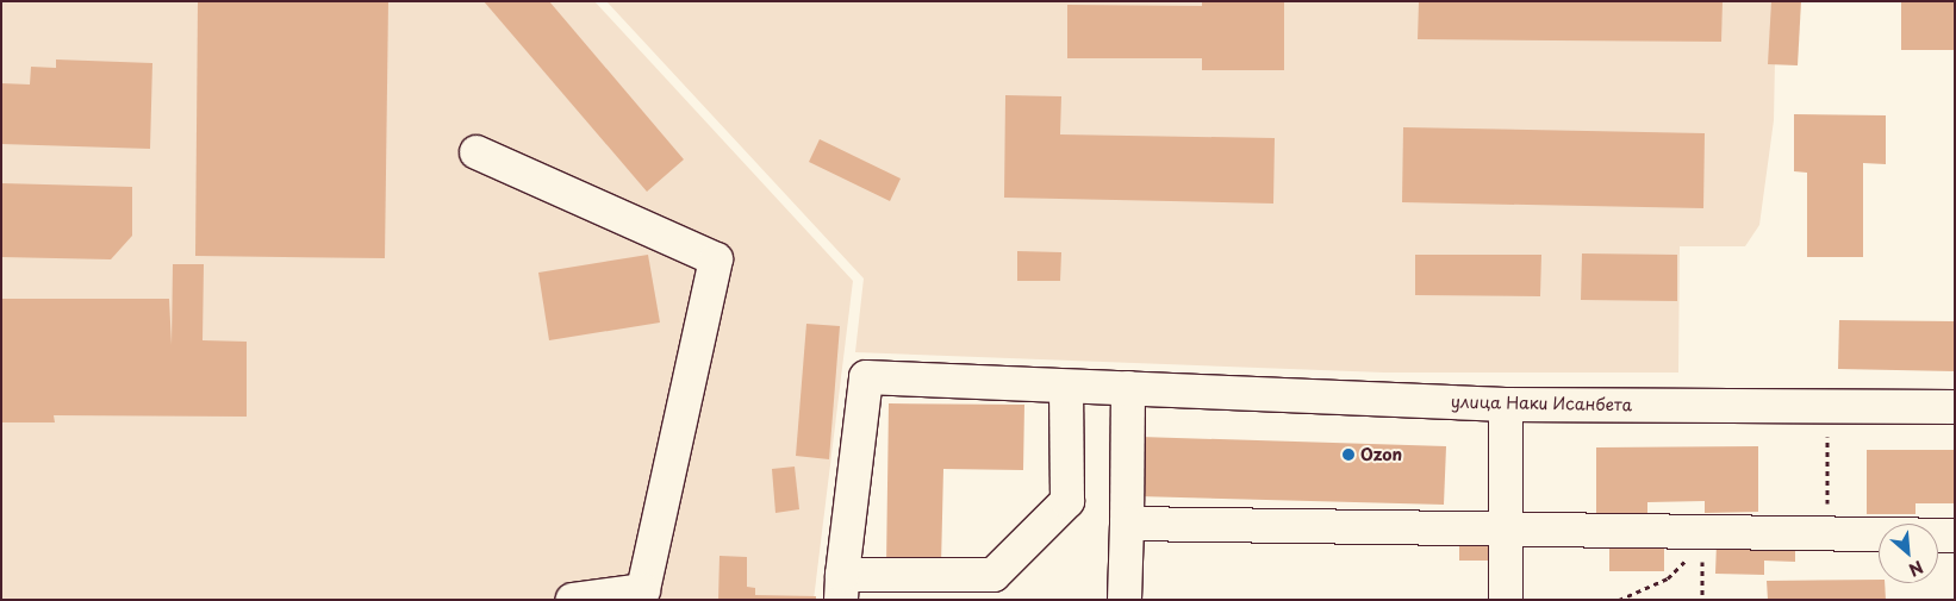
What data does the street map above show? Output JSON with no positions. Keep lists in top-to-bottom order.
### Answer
{
  "streets": {
    "street": ["улица Наки Исанбета"]
  },
  "places": ["Ozon"],
  "north": "bottom right"
}
